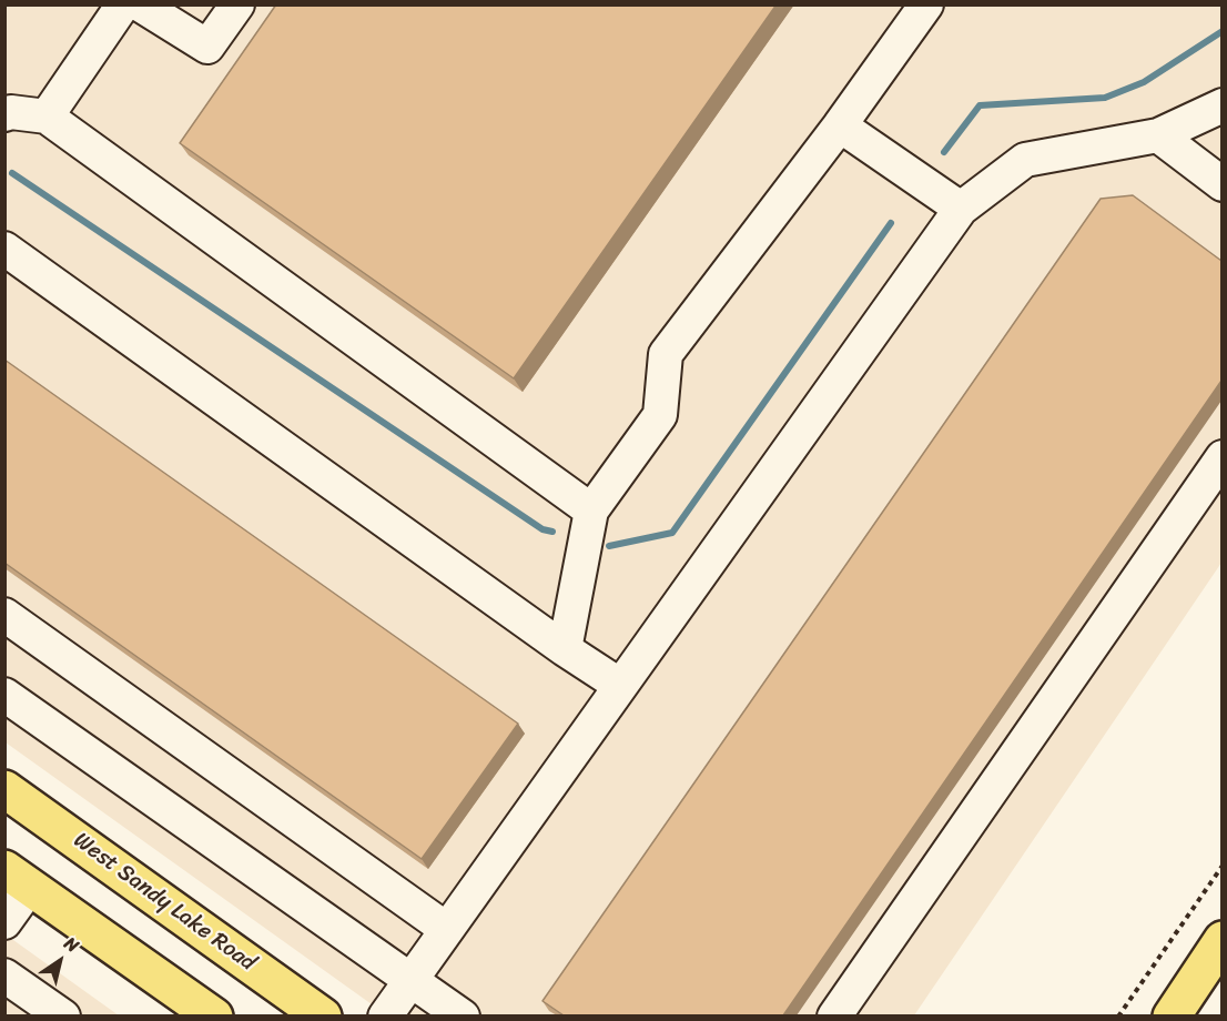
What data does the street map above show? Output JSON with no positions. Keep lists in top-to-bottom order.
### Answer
{
  "streets": {
    "main road": ["West Sandy Lake Road"]
  },
  "north": "top right"
}
